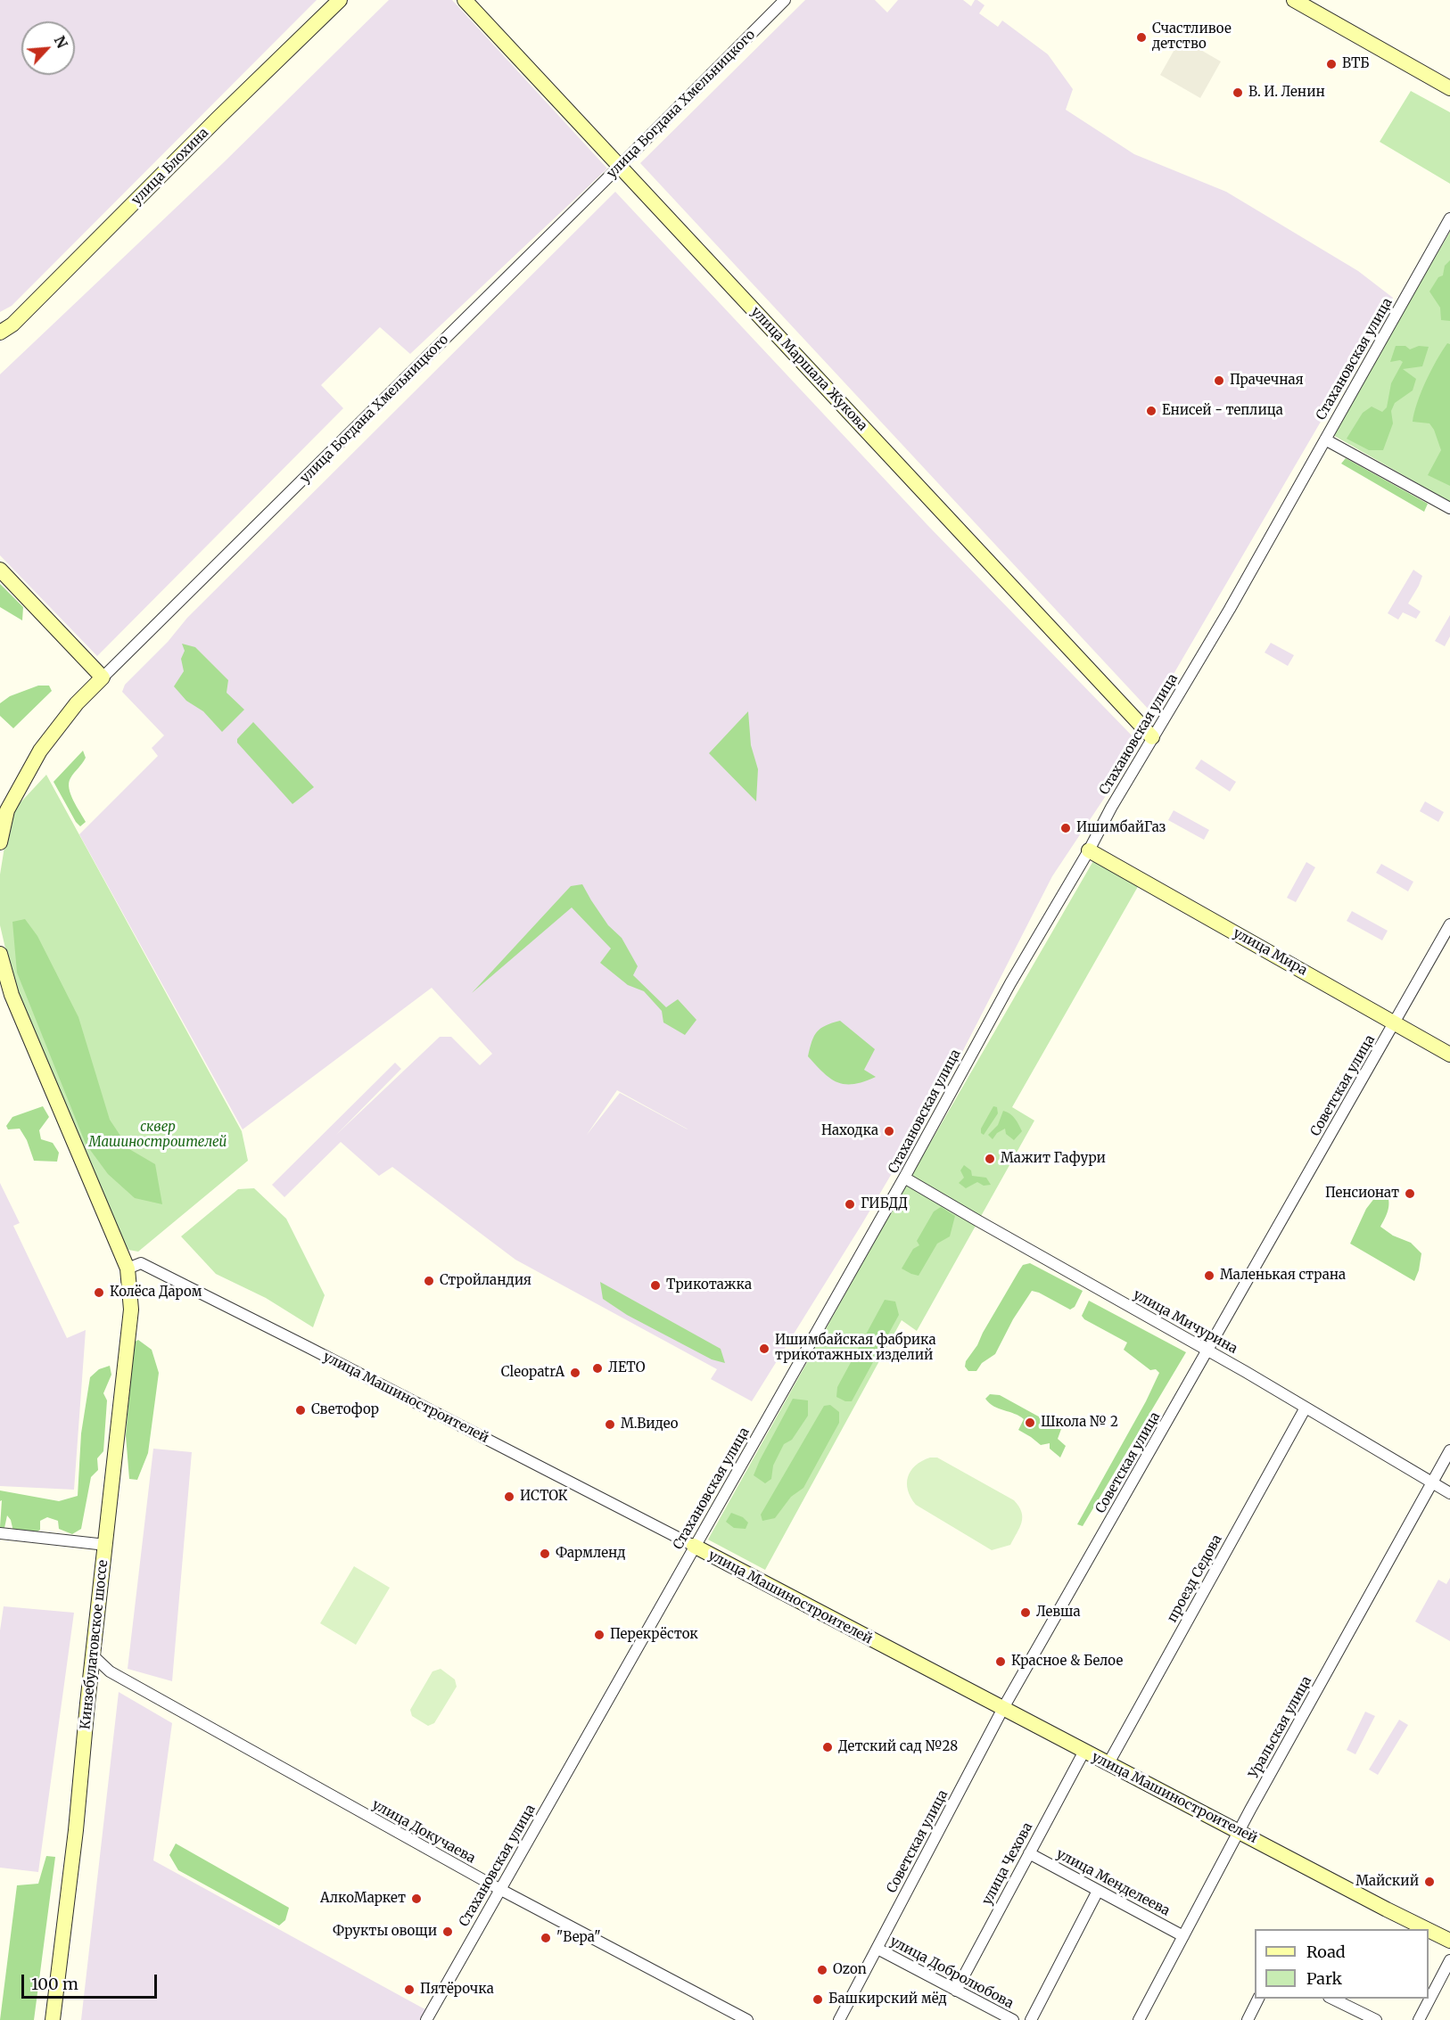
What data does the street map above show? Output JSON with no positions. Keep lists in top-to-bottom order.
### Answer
{
  "streets": {
    "street": [
      "улица Богдана Хмельницкого",
      "улица Блохина",
      "Стахановская улица",
      "улица Маршала Жукова",
      "улица Мира",
      "Советская улица",
      "улица Мичурина",
      "улица Машиностроителей",
      "проезд Седова",
      "Кинзебулатовское шоссе",
      "Уральская улица",
      "улица Докучаева",
      "улица Чехова",
      "улица Менделеева",
      "улица Добролюбова"
    ]
  },
  "crossings": [
    ["улица Богдана Хмельницкого", "улица Маршала Жукова"],
    ["Стахановская улица", "улица Маршала Жукова"],
    ["Стахановская улица", "улица Мира"],
    ["Стахановская улица", "улица Мичурина"],
    ["Стахановская улица", "улица Машиностроителей"],
    ["Стахановская улица", "улица Докучаева"],
    ["улица Мира", "Советская улица"],
    ["Советская улица", "улица Мичурина"],
    ["Советская улица", "улица Машиностроителей"],
    ["Советская улица", "улица Добролюбова"],
    ["улица Мичурина", "проезд Седова"],
    ["улица Мичурина", "Уральская улица"],
    ["улица Машиностроителей", "проезд Седова"],
    ["улица Машиностроителей", "Кинзебулатовское шоссе"],
    ["улица Машиностроителей", "Уральская улица"],
    ["улица Машиностроителей", "улица Чехова"],
    ["Кинзебулатовское шоссе", "улица Докучаева"],
    ["Уральская улица", "улица Менделеева"],
    ["улица Чехова", "улица Менделеева"],
    ["улица Чехова", "улица Добролюбова"]
  ],
  "parks": ["сквер Машиностроителей"],
  "places": [
    "Счастливое детство",
    "ВТБ",
    "В. И. Ленин",
    "Прачечная",
    "Енисей - теплица",
    "ИшимбайГаз",
    "Находка",
    "Мажит Гафури",
    "Пенсионат",
    "ГИБДД",
    "Маленькая страна",
    "Стройландия",
    "Трикотажка",
    "Колёса Даром",
    "Ишимбайская фабрика трикотажных изделий",
    "ЛЕТО",
    "CleopatrA",
    "Светофор",
    "Школа № 2",
    "М.Видео",
    "ИСТОК",
    "Фармленд",
    "Левша",
    "Перекрёсток",
    "Красное & Белое",
    "Детский сад №28",
    "Майский",
    "АлкоМаркет",
    "Фрукты овощи",
    "\"Вера\"",
    "Ozon",
    "Пятёрочка",
    "Башкирский мёд"
  ],
  "legend": ["Road", "Park"],
  "scale_bar": "100 m",
  "north": "top right"
}
